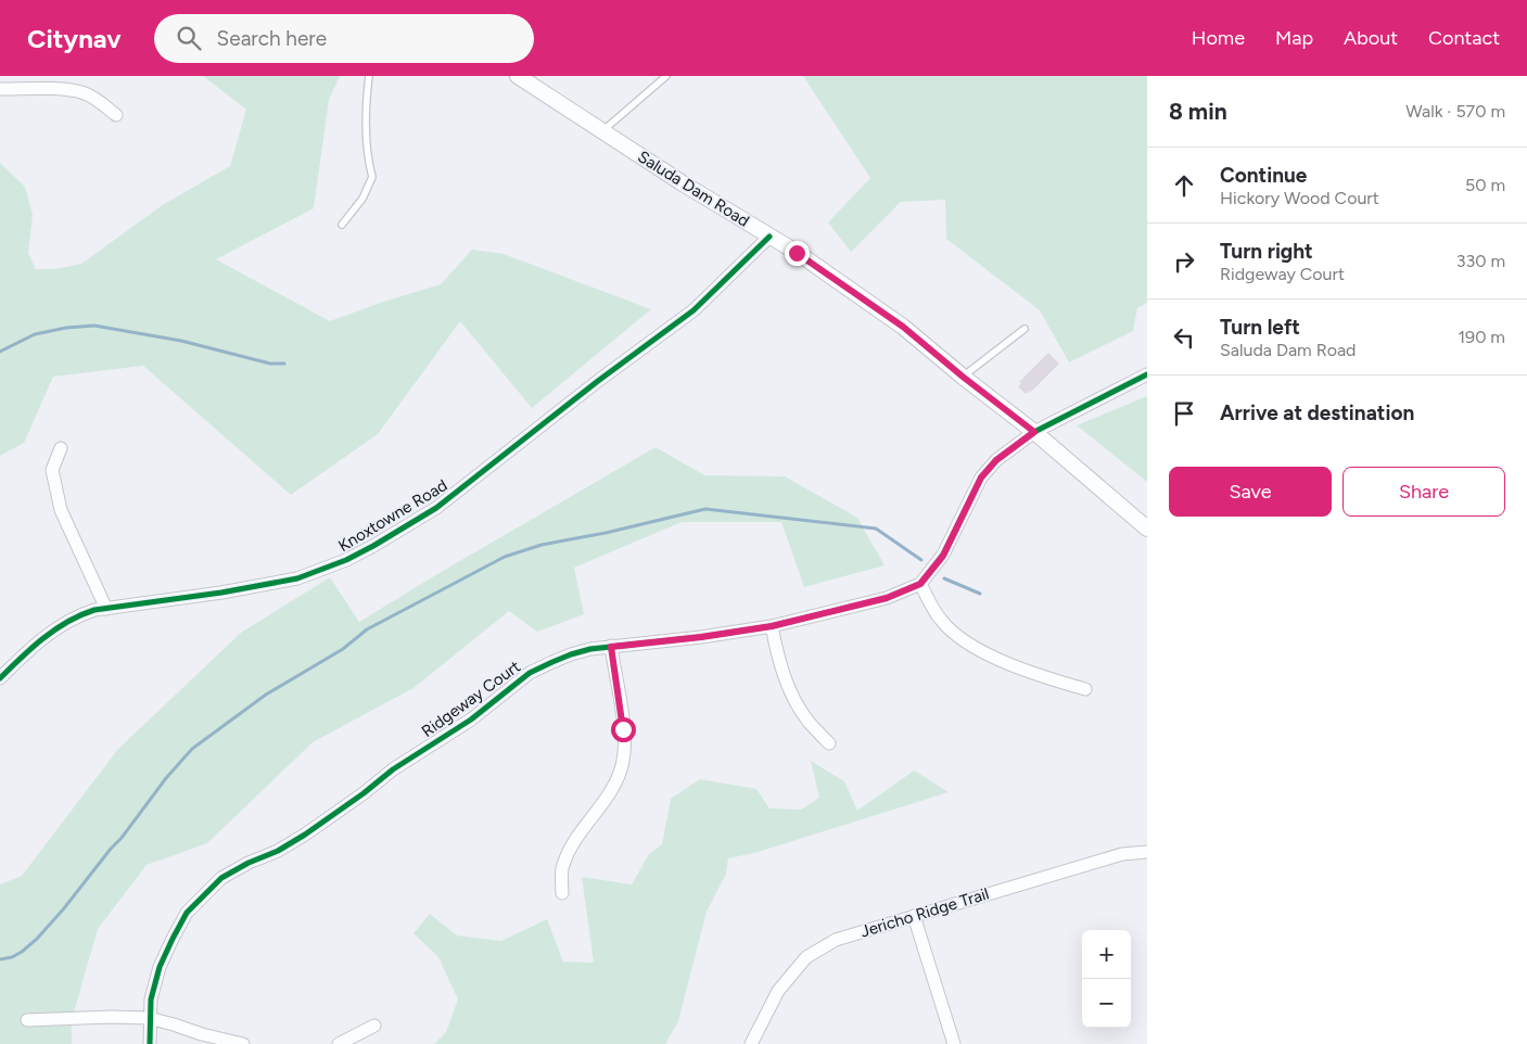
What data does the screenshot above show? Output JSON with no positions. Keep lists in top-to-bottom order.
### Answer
{
  "streets": {
    "street": [
      "Saluda Dam Road",
      "Knoxtowne Road",
      "Ridgeway Court",
      "Jericho Ridge Trail"
    ]
  },
  "crossings": [
    ["Saluda Dam Road", "Knoxtowne Road"],
    ["Saluda Dam Road", "Ridgeway Court"]
  ],
  "page": {
    "header": "Citynav",
    "search": "Search here",
    "nav": [
      "Home",
      "Map",
      "About",
      "Contact"
    ],
    "heading": ["8 min", "Walk · 570 m"],
    "list": [
      ["Continue", "Hickory Wood Court", "50 m"],
      ["Turn right", "Ridgeway Court", "330 m"],
      ["Turn left", "Saluda Dam Road", "190 m"],
      "Arrive at destination"
    ],
    "buttons": ["Save", "Share"],
    "map_buttons": ["+", "−"]
  }
}
